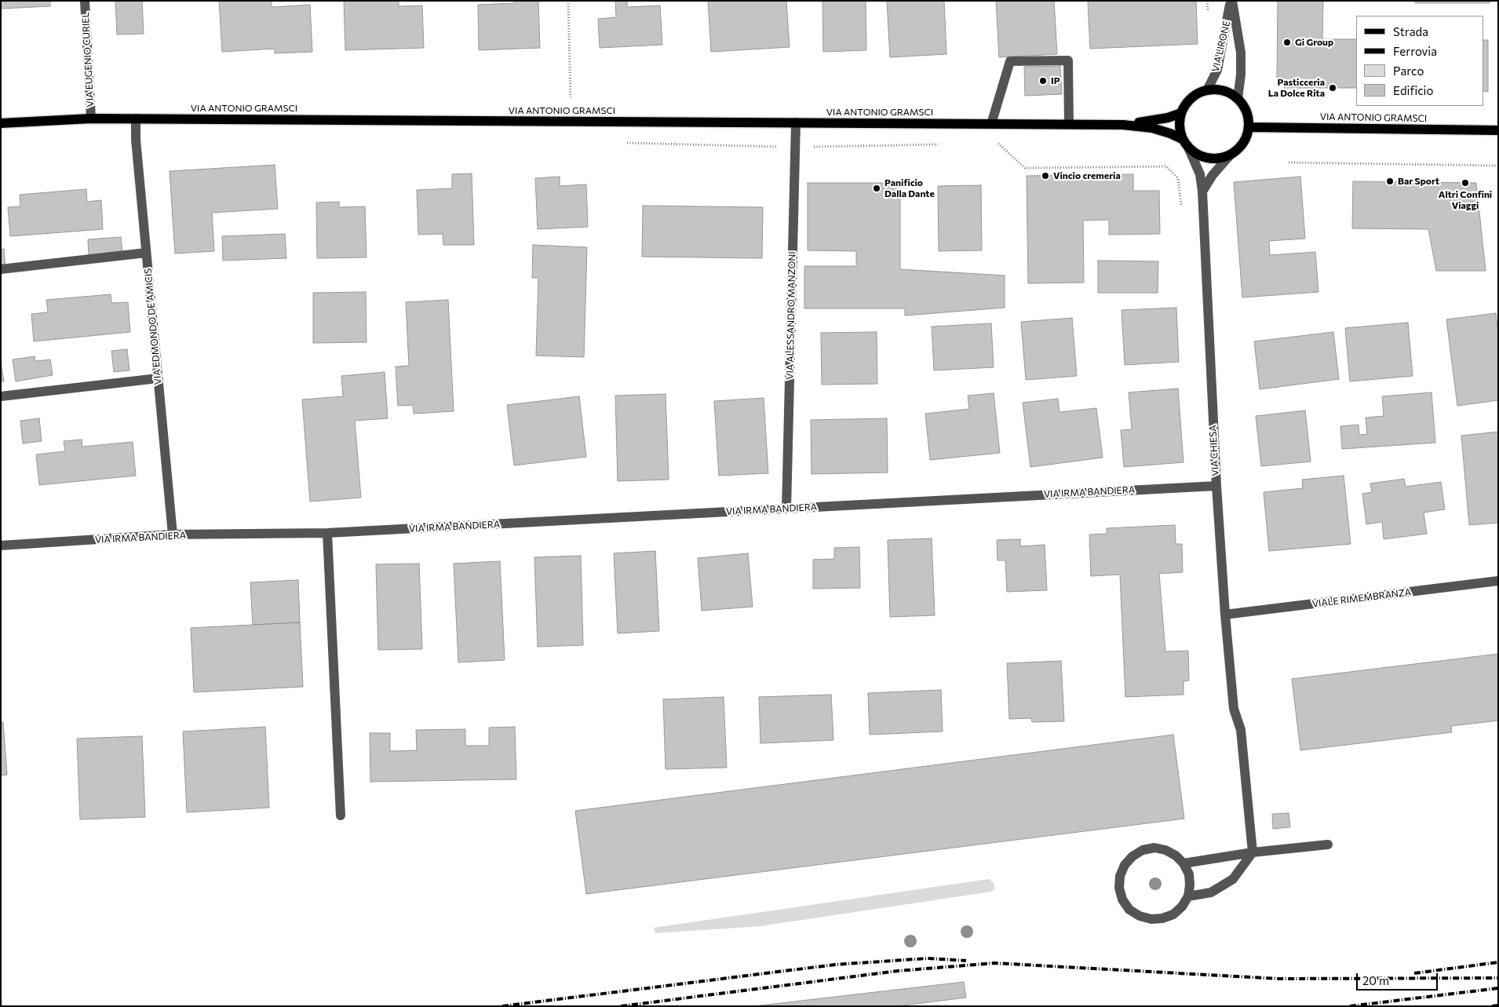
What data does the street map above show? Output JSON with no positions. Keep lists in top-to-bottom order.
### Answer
{
  "streets": {
    "main road": ["VIA ANTONIO GRAMSCI"],
    "street": [
      "VIA LIRONE",
      "VIA EUGENIO CURIEL",
      "VIA ALESSANDRO MANZONI",
      "VIA EDMONDO DE AMICIS",
      "VIA CHIESA",
      "VIA IRMA BANDIERA",
      "VIALE RIMEMBRANZA"
    ]
  },
  "crossings": [
    ["VIA LIRONE", "VIA ANTONIO GRAMSCI"],
    ["VIA LIRONE", "VIA CHIESA"],
    ["VIA EUGENIO CURIEL", "VIA ANTONIO GRAMSCI"],
    ["VIA ANTONIO GRAMSCI", "VIA ALESSANDRO MANZONI"],
    ["VIA ANTONIO GRAMSCI", "VIA EDMONDO DE AMICIS"],
    ["VIA ANTONIO GRAMSCI", "VIA CHIESA"],
    ["VIA ALESSANDRO MANZONI", "VIA IRMA BANDIERA"],
    ["VIA EDMONDO DE AMICIS", "VIA IRMA BANDIERA"],
    ["VIA CHIESA", "VIA IRMA BANDIERA"],
    ["VIA CHIESA", "VIALE RIMEMBRANZA"]
  ],
  "places": [
    "Gi Group",
    "IP",
    "Pasticceria La Dolce Rita",
    "Vincio cremeria",
    "Bar Sport",
    "Altri Confini Viaggi",
    "Panificio Dalla Dante"
  ],
  "legend": [
    "Strada",
    "Ferrovia",
    "Parco",
    "Edificio"
  ],
  "scale_bar": "20 m"
}
